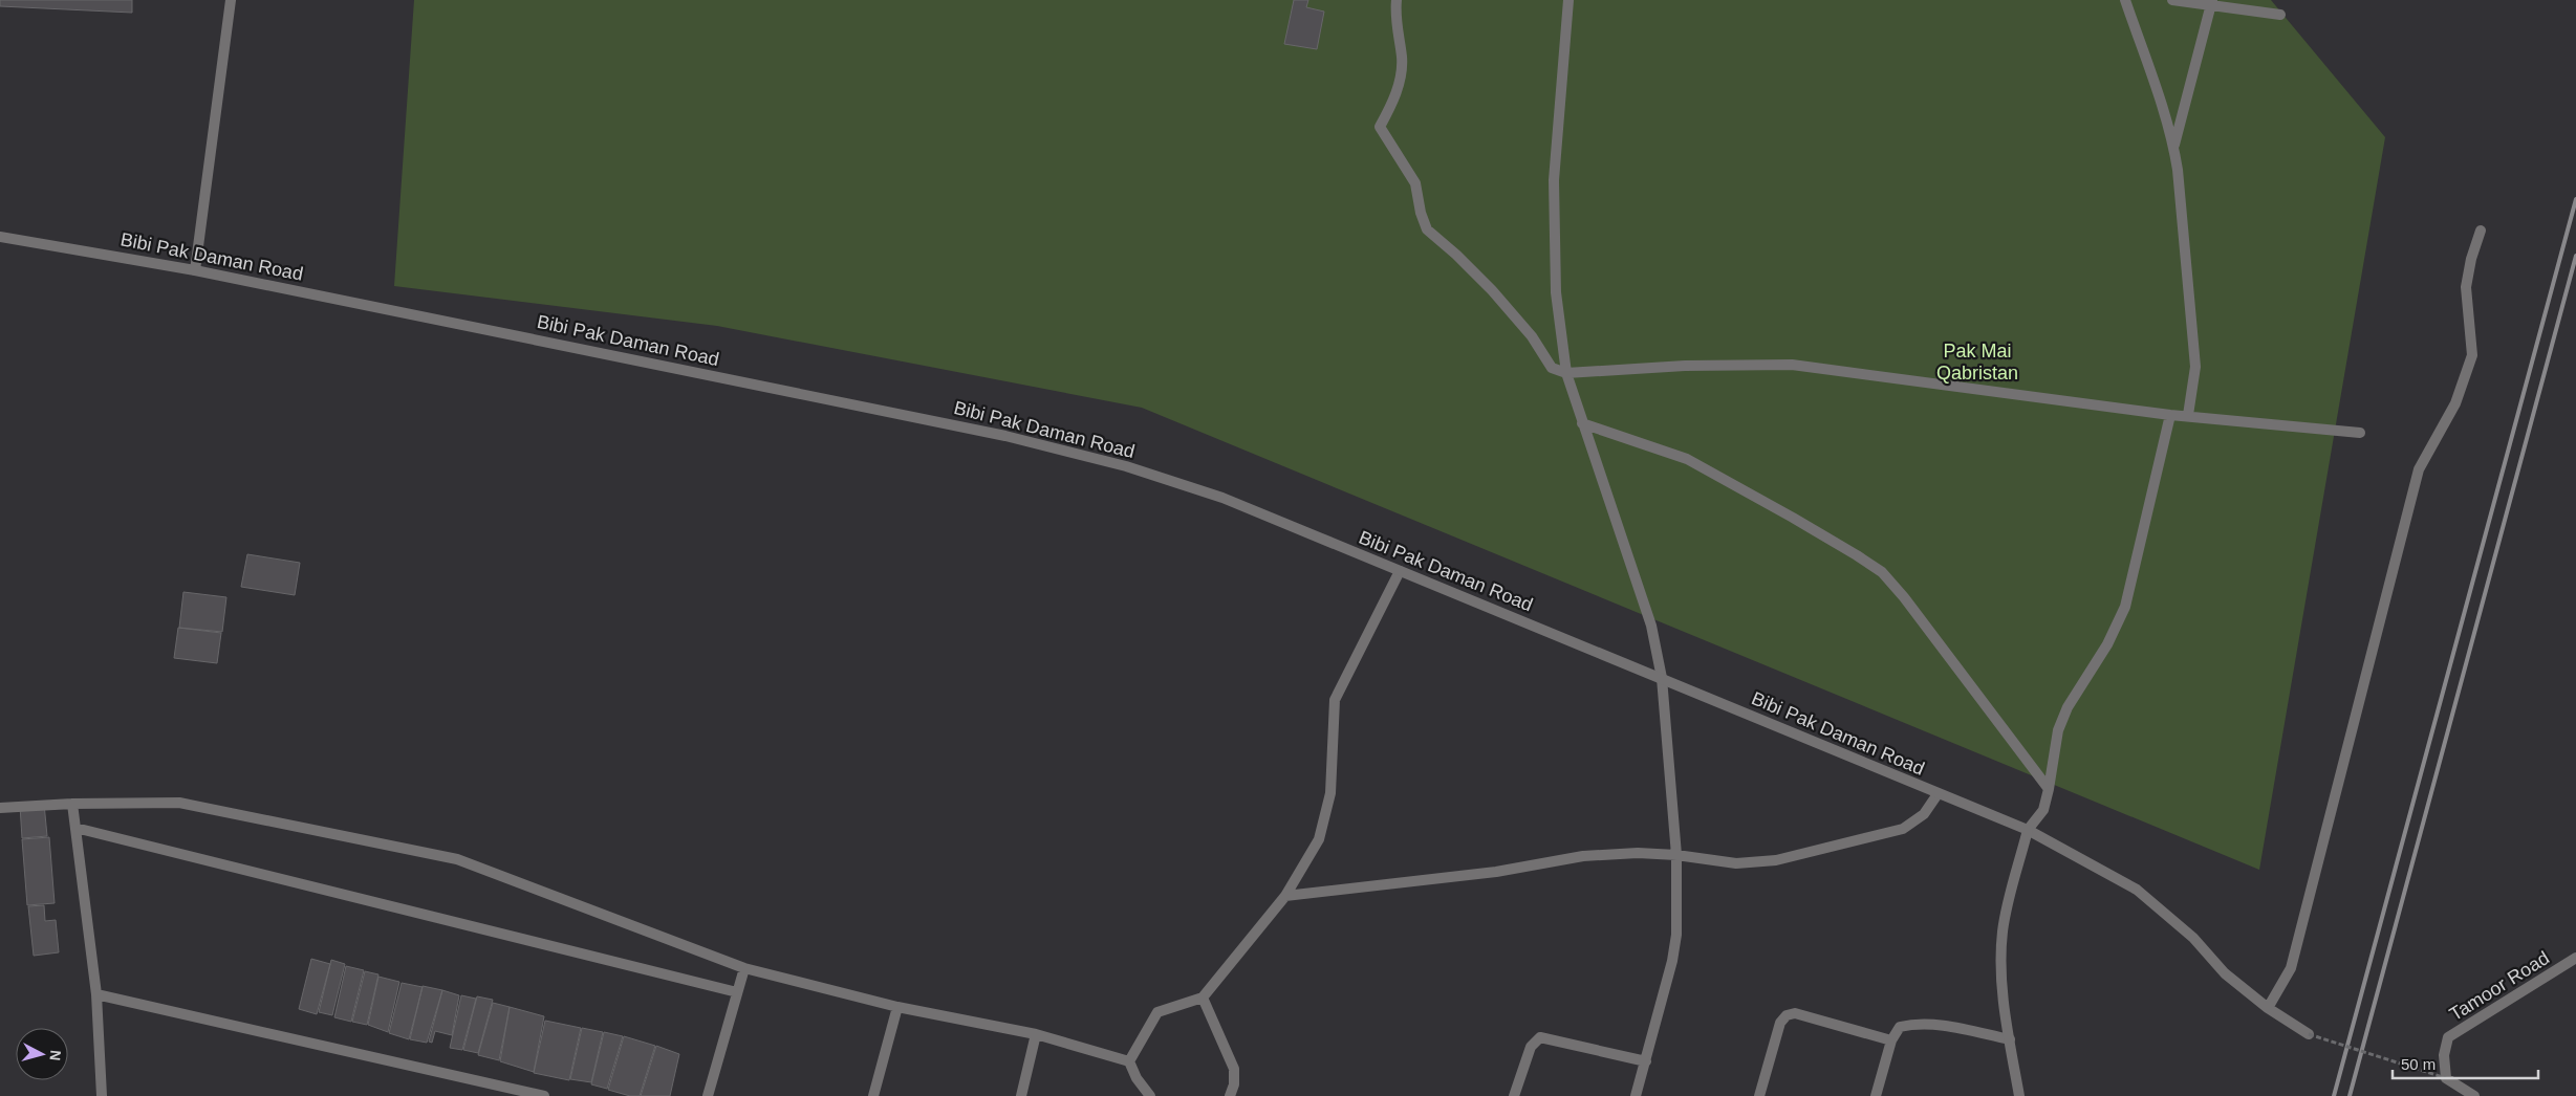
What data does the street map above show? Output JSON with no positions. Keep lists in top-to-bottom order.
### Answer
{
  "streets": {
    "street": ["Bibi Pak Daman Road", "Tamoor Road"]
  },
  "parks": ["Pak Mai Qabristan"],
  "scale_bar": "50 m",
  "north": "right"
}
